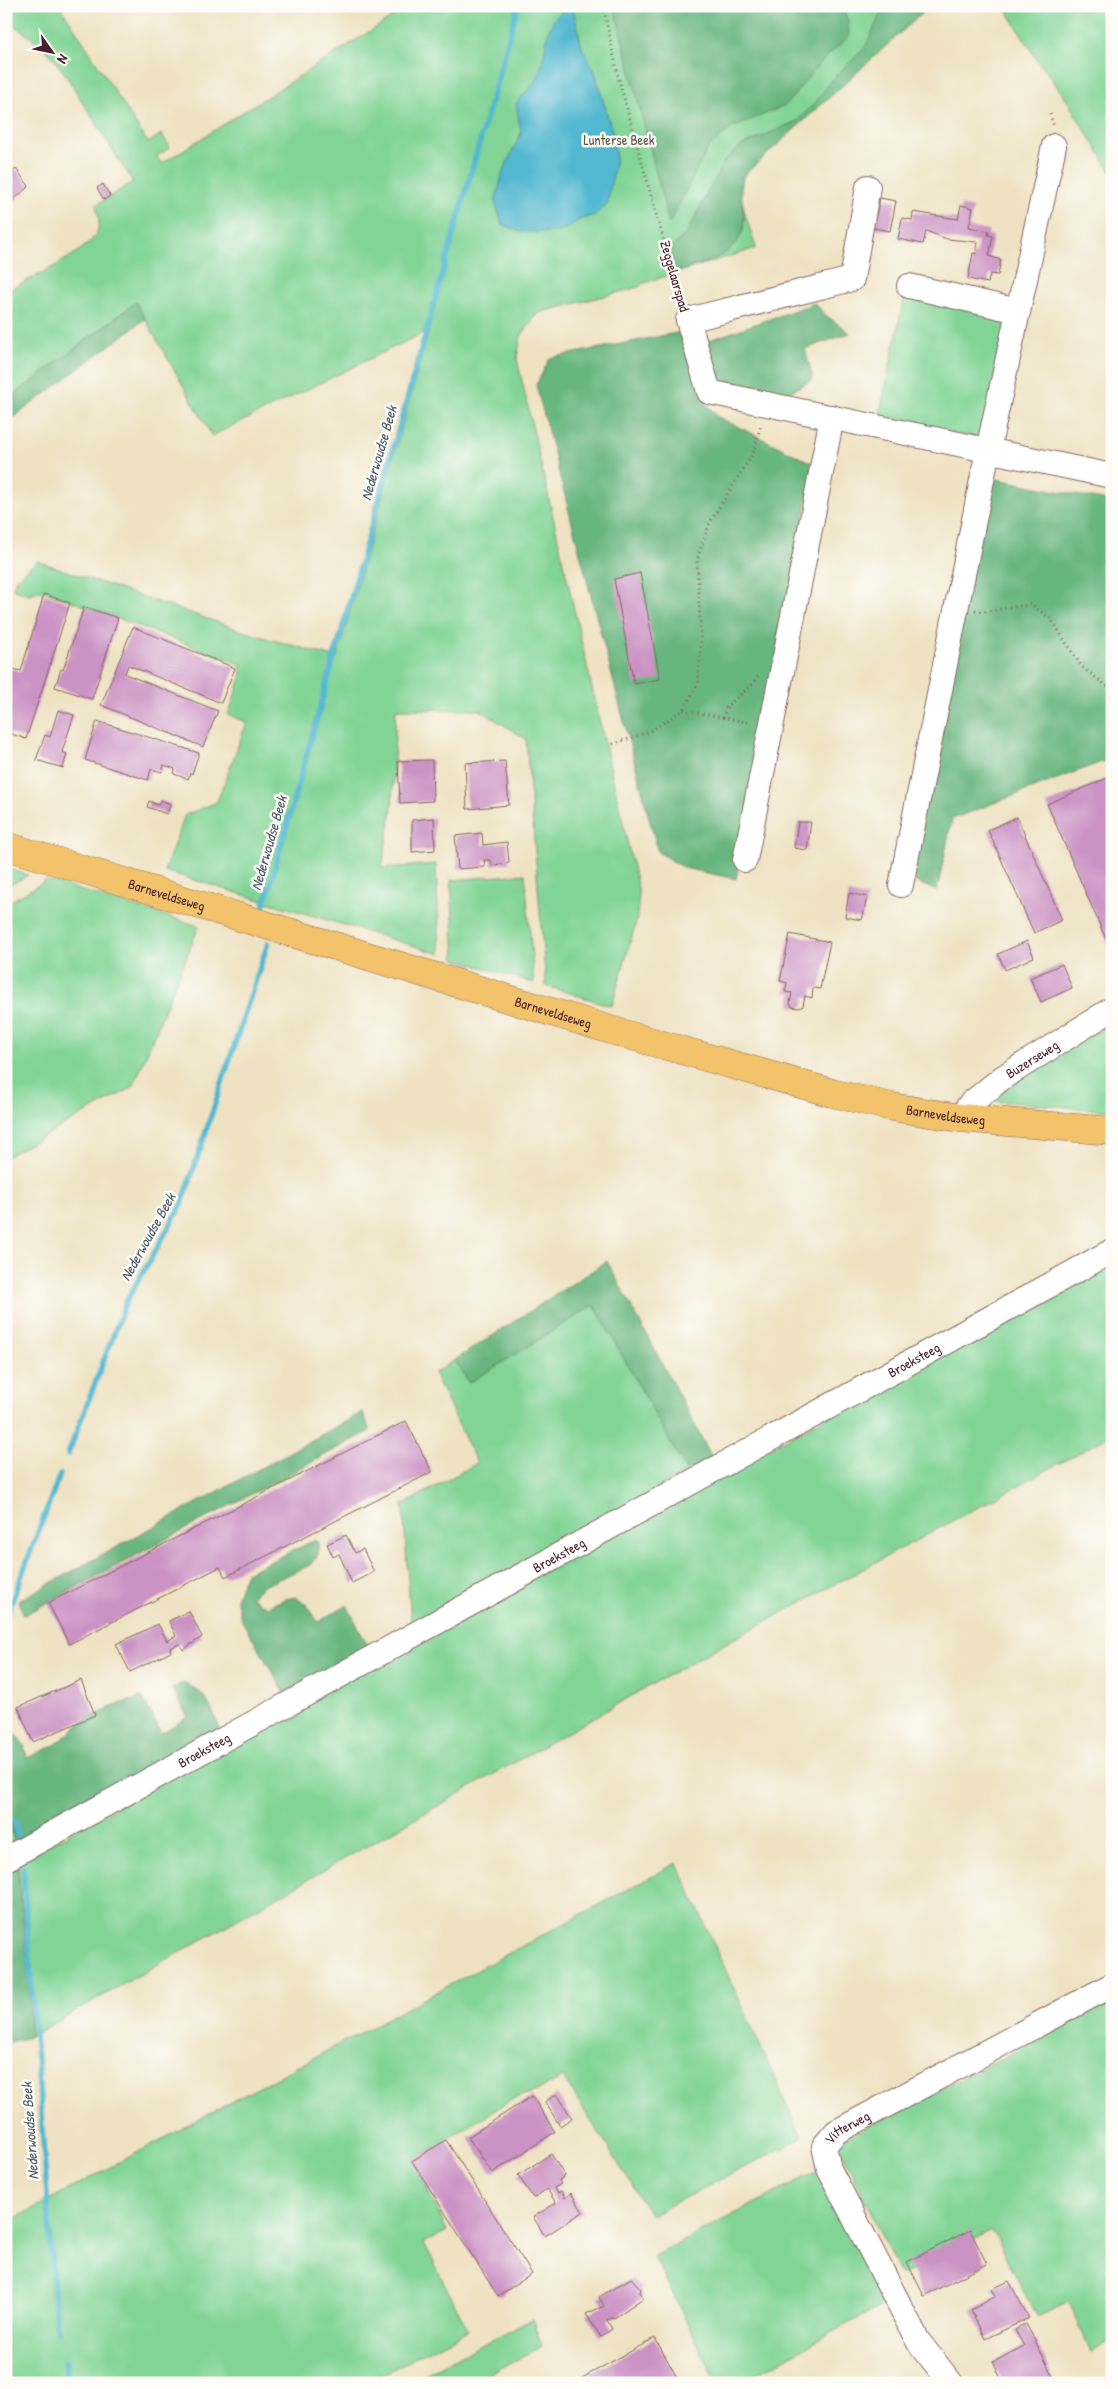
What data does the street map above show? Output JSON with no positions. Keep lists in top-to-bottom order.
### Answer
{
  "streets": {
    "main road": ["Barneveldseweg"],
    "street": [
      "Zeggelaarspad",
      "Buzerseweg",
      "Broeksteeg",
      "Vitterweg"
    ]
  },
  "crossings": [
    ["Barneveldseweg", "Buzerseweg"]
  ],
  "water": ["Nederwoudse Beek"],
  "parks": ["Lunterse Beek"],
  "north": "bottom right"
}
